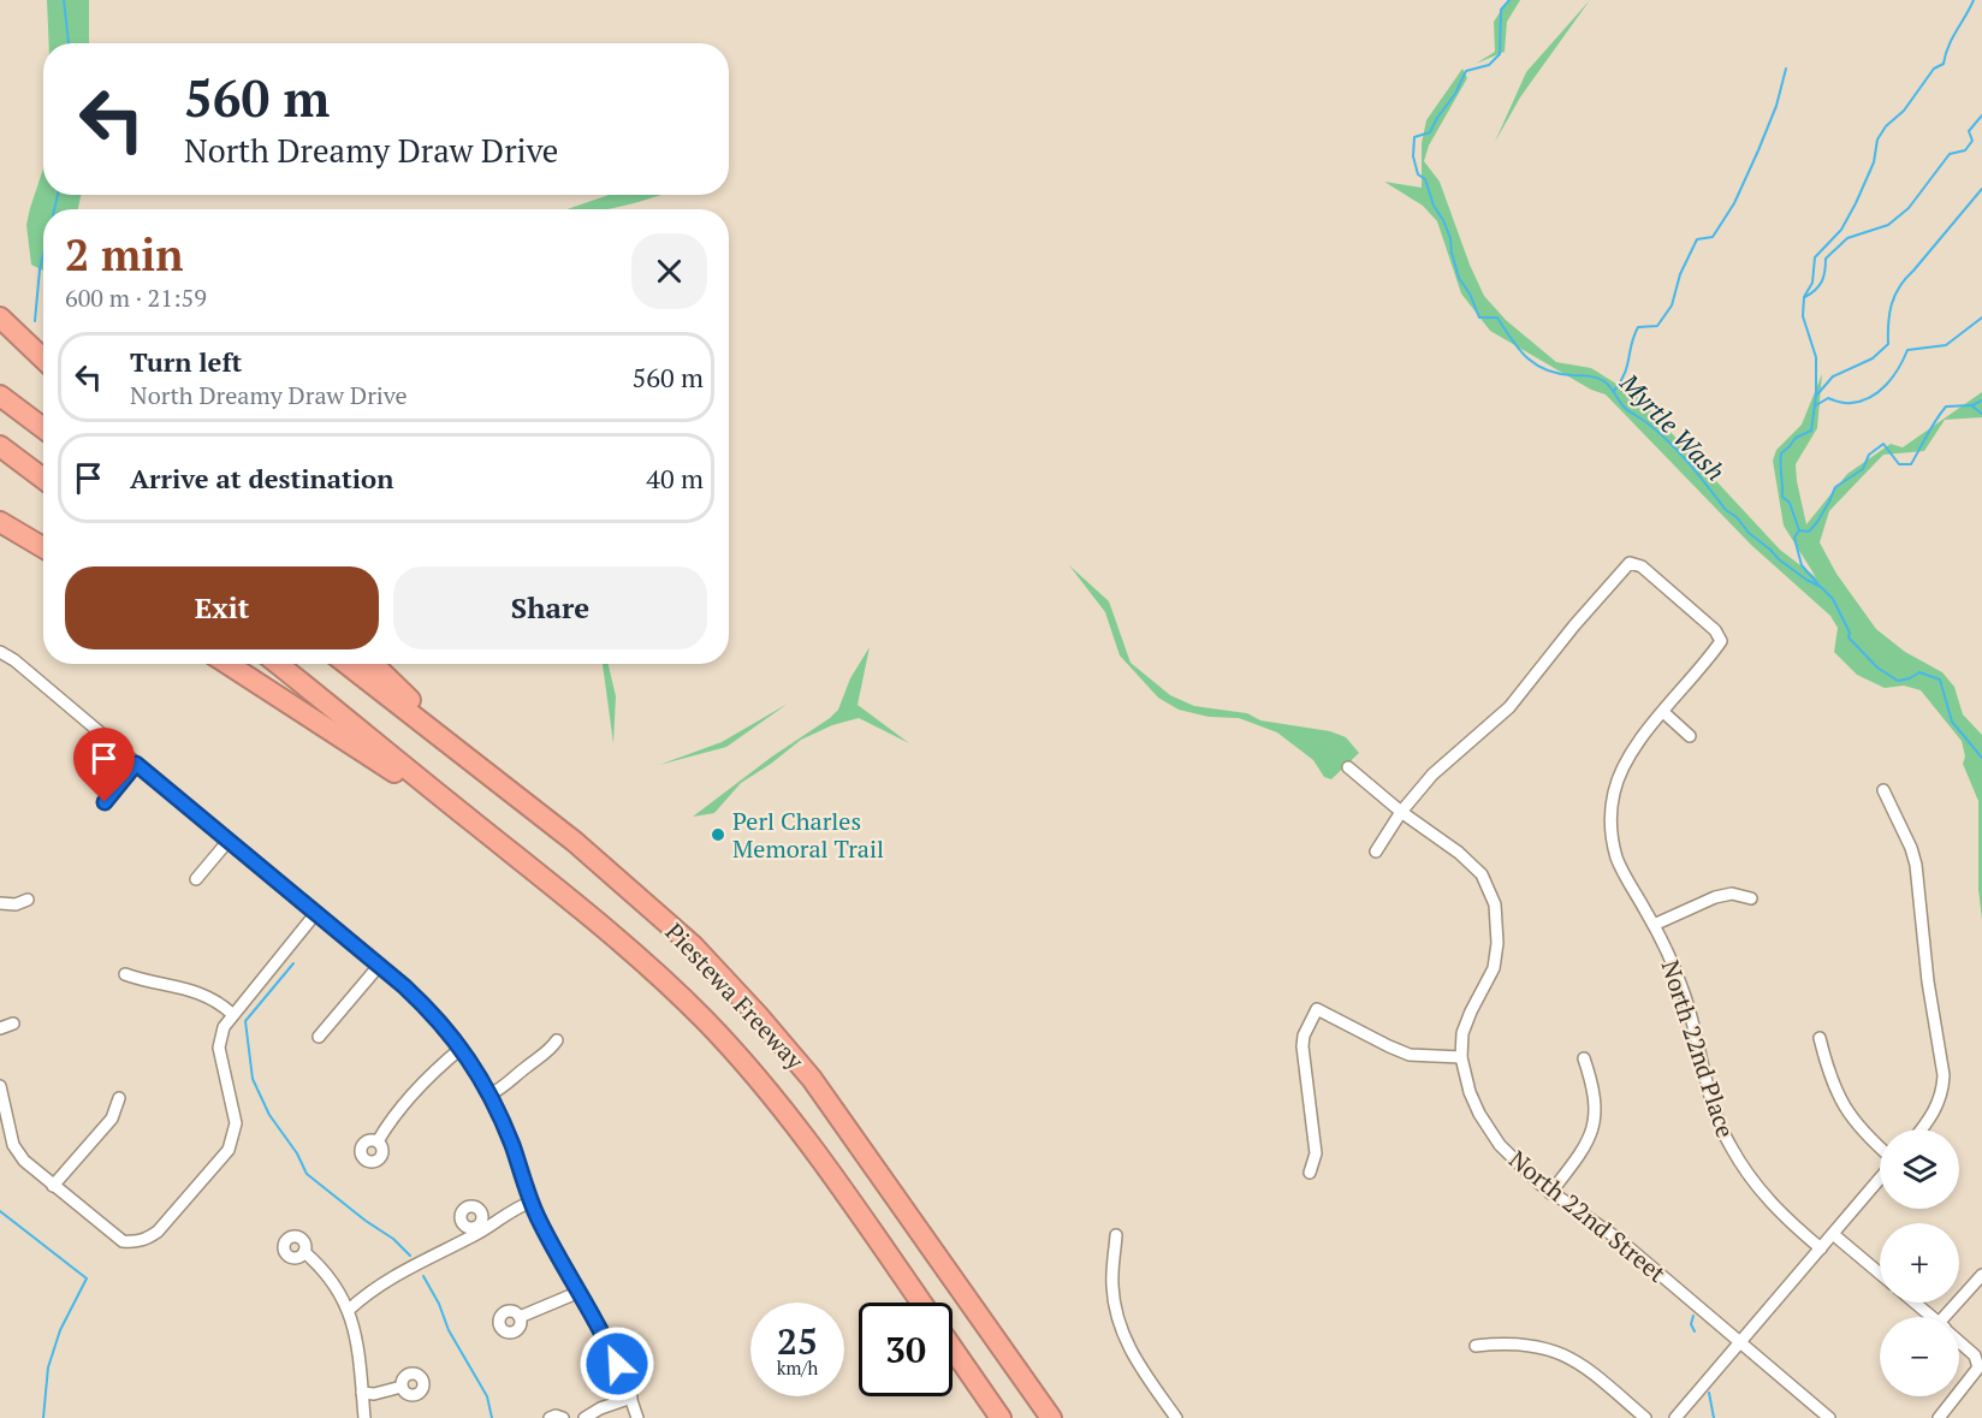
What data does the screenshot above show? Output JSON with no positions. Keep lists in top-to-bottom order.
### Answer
{
  "streets": {
    "highway": ["Piestewa Freeway"],
    "street": ["North 22nd Place", "North 22nd Street"]
  },
  "crossings": [
    ["North 22nd Place", "North 22nd Street"]
  ],
  "water": ["Myrtle Wash"],
  "places": ["Perl Charles Memoral Trail"],
  "page": {
    "turn": ["560 m", "North Dreamy Draw Drive"],
    "heading": ["2 min", "600 m · 21:59"],
    "list": [
      {
        "name": "Turn left",
        "note": "North Dreamy Draw Drive",
        "value": "560 m"
      },
      {
        "name": "Arrive at destination",
        "value": "40 m"
      }
    ],
    "buttons": ["Exit", "Share"],
    "map_buttons": ["+", "−"],
    "speed": "25 km/h",
    "limit": "30"
  }
}
